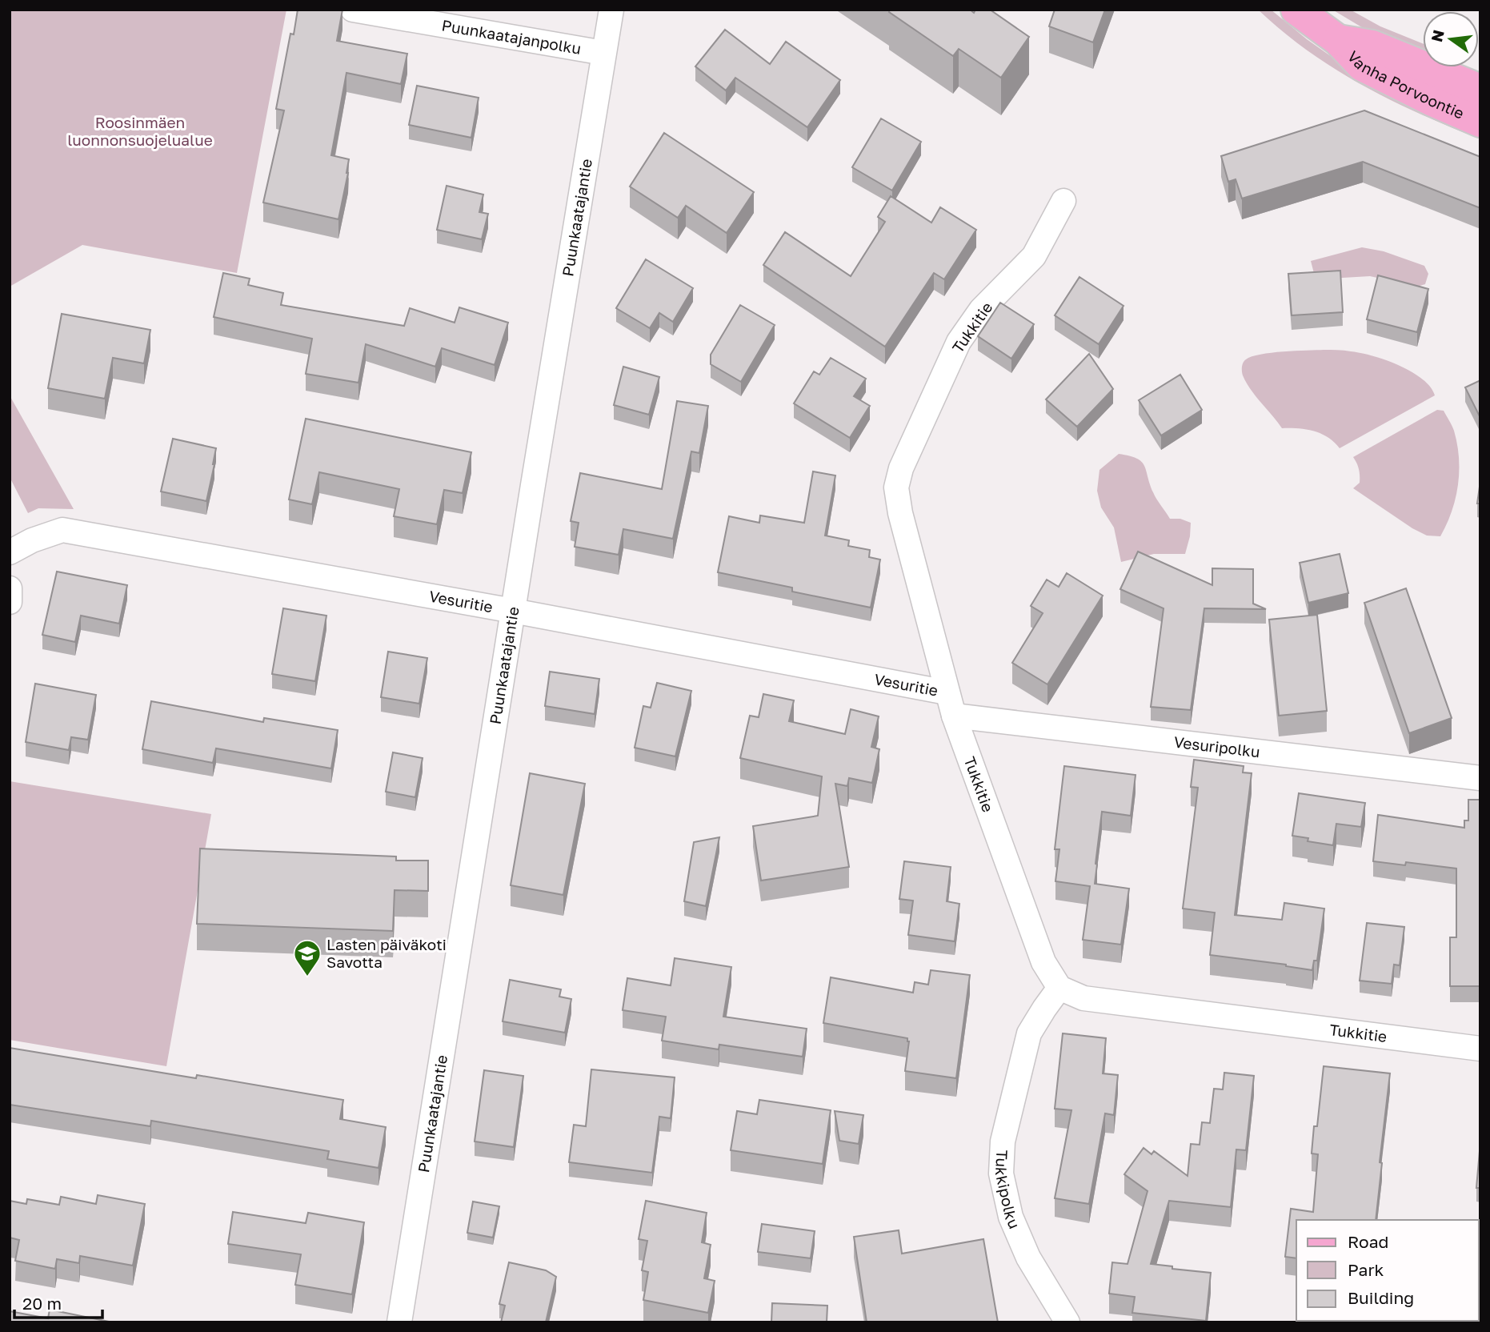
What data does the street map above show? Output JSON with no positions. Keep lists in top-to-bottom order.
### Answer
{
  "streets": {
    "main road": ["Vanha Porvoontie"],
    "street": [
      "Puunkaatajanpolku",
      "Puunkaatajantie",
      "Tukkitie",
      "Vesuritie",
      "Vesuripolku",
      "Tukkipolku"
    ]
  },
  "crossings": [
    ["Puunkaatajanpolku", "Puunkaatajantie"],
    ["Puunkaatajantie", "Vesuritie"],
    ["Tukkitie", "Vesuritie"],
    ["Tukkitie", "Vesuripolku"],
    ["Tukkitie", "Tukkipolku"]
  ],
  "parks": ["Roosinmäen luonnonsuojelualue"],
  "places": {
    "school or university": ["Lasten päiväkoti Savotta"]
  },
  "legend": ["Road", "Park", "Building"],
  "scale_bar": "20 m",
  "north": "left"
}
